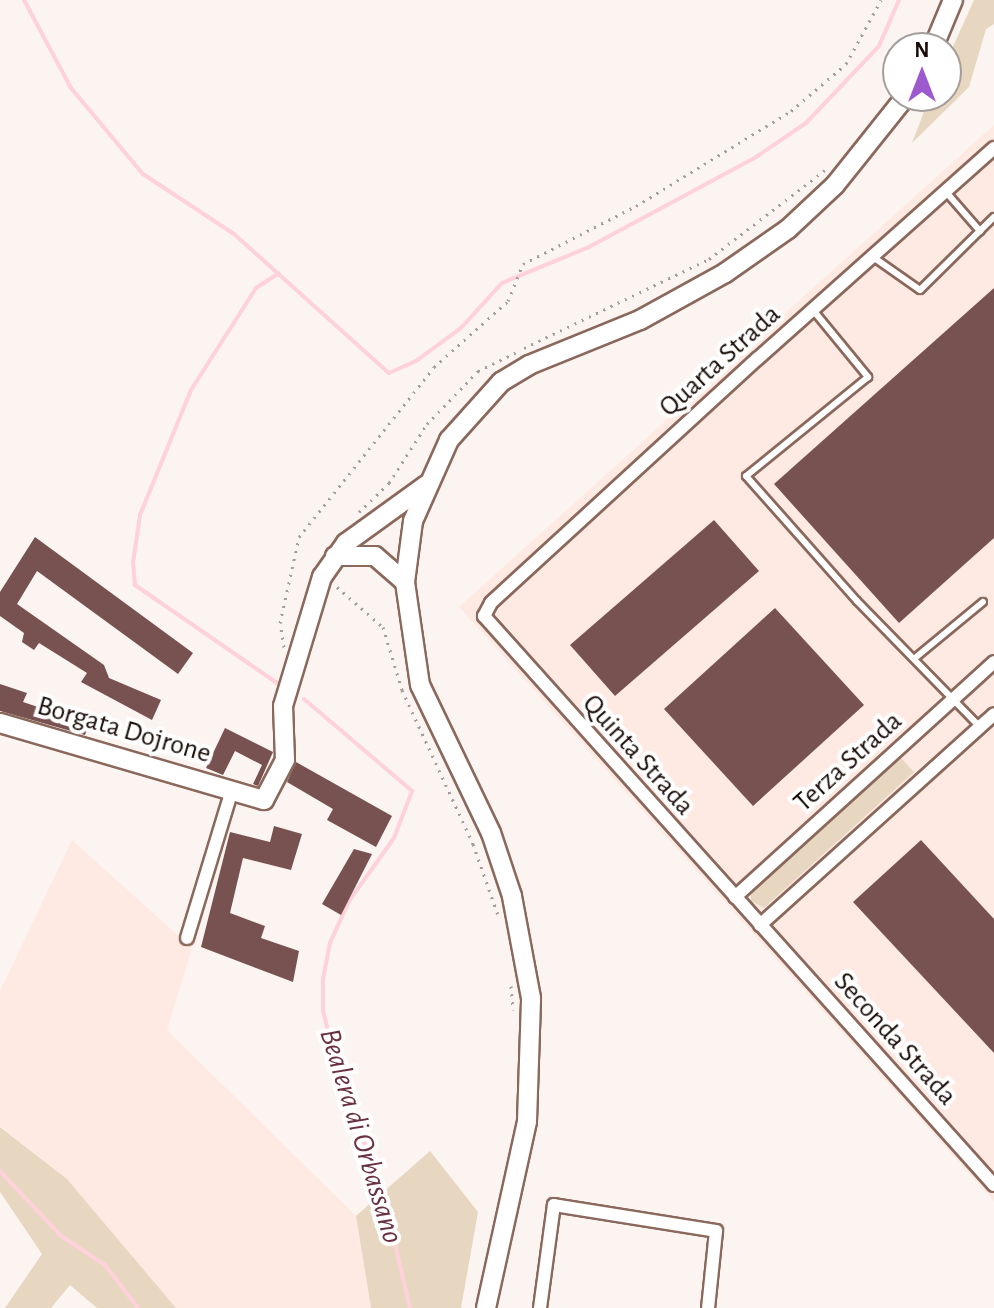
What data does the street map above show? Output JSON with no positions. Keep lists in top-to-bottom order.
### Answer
{
  "streets": {
    "street": [
      "Quarta Strada",
      "Borgata Dojrone",
      "Quinta Strada",
      "Terza Strada",
      "Seconda Strada"
    ]
  },
  "crossings": [
    ["Quarta Strada", "Quinta Strada"],
    ["Quinta Strada", "Terza Strada"],
    ["Quinta Strada", "Seconda Strada"]
  ],
  "water": ["Bealera di Orbassano"],
  "north": "top"
}
